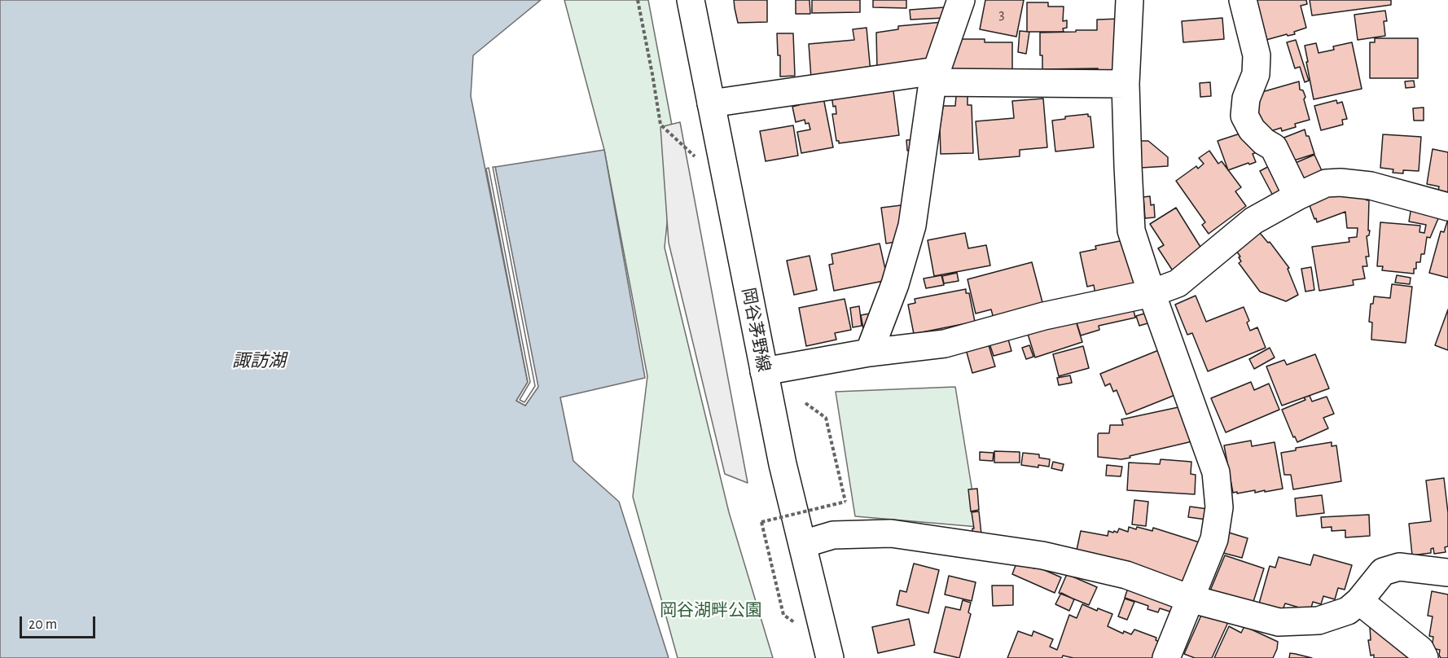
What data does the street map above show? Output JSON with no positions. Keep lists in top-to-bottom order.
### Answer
{
  "streets": {
    "street": ["岡谷茅野線"]
  },
  "water": ["諏訪湖"],
  "parks": ["岡谷湖畔公園"],
  "house_numbers": ["3"],
  "scale_bar": "20 m"
}
